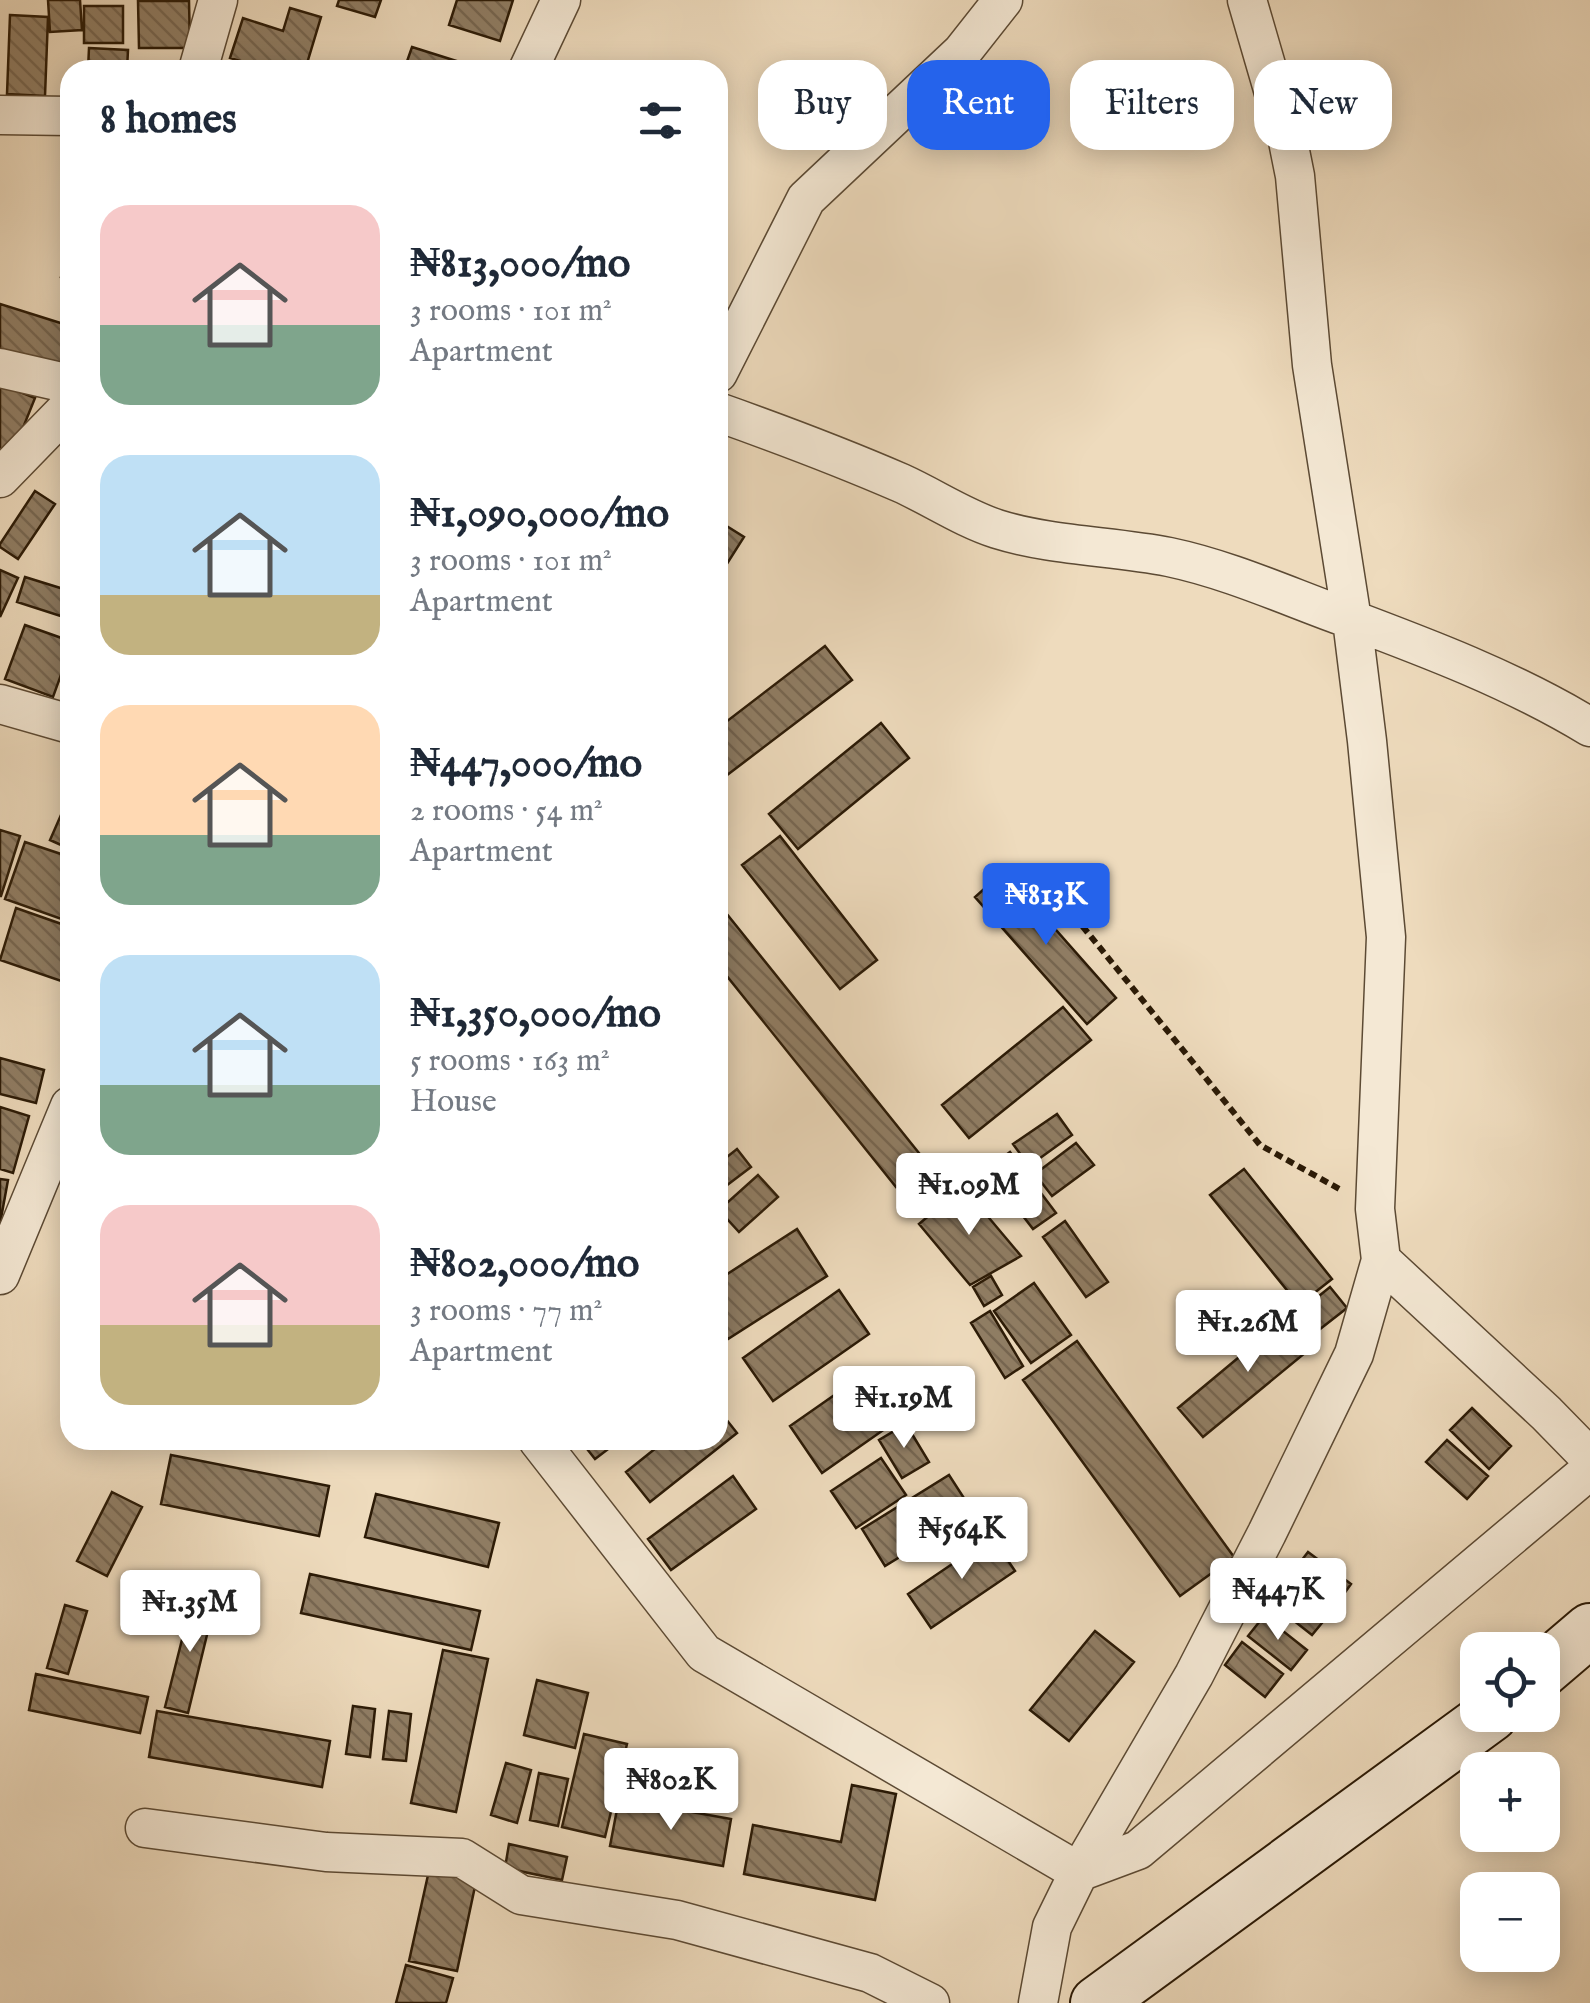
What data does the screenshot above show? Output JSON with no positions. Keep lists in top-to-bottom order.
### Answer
{
  "page": {
    "chip": [
      "Buy",
      "Rent",
      "Filters",
      "New"
    ],
    "heading": "8 homes",
    "list": [
      {
        "name": "₦813,000/mo",
        "note": "3 rooms · 101 m² · Apartment"
      },
      {
        "name": "₦1,090,000/mo",
        "note": "3 rooms · 101 m² · Apartment"
      },
      {
        "name": "₦447,000/mo",
        "note": "2 rooms · 54 m² · Apartment"
      },
      {
        "name": "₦1,350,000/mo",
        "note": "5 rooms · 163 m² · House"
      },
      {
        "name": "₦802,000/mo",
        "note": "3 rooms · 77 m² · Apartment"
      }
    ],
    "price": [
      "₦813K",
      "₦1.09M",
      "₦1.26M",
      "₦1.19M",
      "₦564K",
      "₦447K",
      "₦1.35M",
      "₦802K"
    ],
    "map_buttons": ["+", "−"]
  }
}
